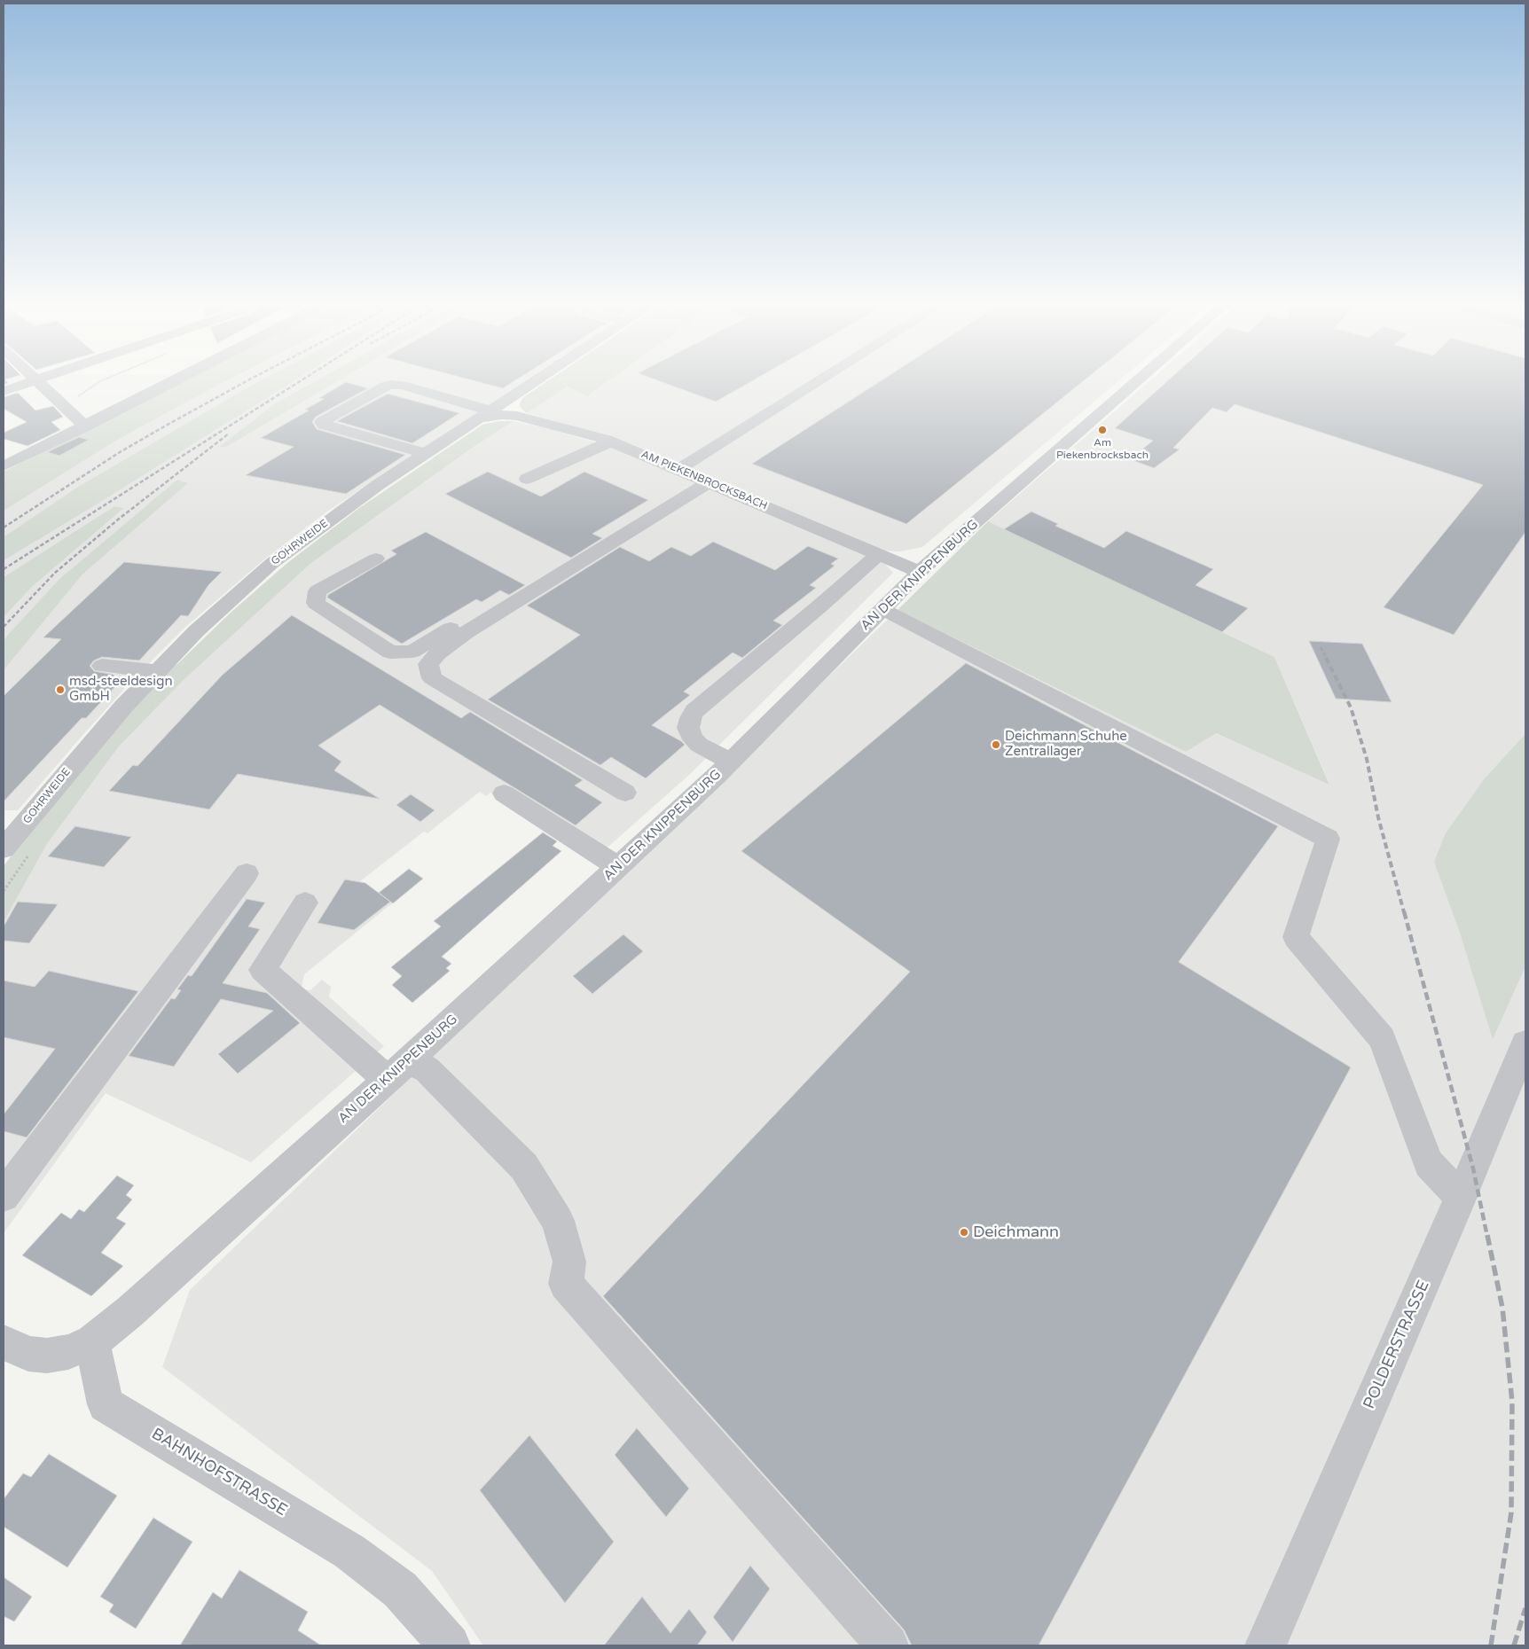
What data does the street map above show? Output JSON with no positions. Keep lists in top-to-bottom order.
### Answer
{
  "streets": {
    "street": [
      "AM PIEKENBROCKSBACH",
      "GOHRWEIDE",
      "AN DER KNIPPENBURG",
      "POLDERSTRASSE",
      "BAHNHOFSTRASSE"
    ]
  },
  "crossings": [
    ["AM PIEKENBROCKSBACH", "GOHRWEIDE"],
    ["AM PIEKENBROCKSBACH", "AN DER KNIPPENBURG"],
    ["AN DER KNIPPENBURG", "BAHNHOFSTRASSE"]
  ],
  "places": [
    "Am Piekenbrocksbach",
    "msd-steeldesign GmbH",
    "Deichmann Schuhe Zentrallager",
    "Deichmann"
  ]
}
